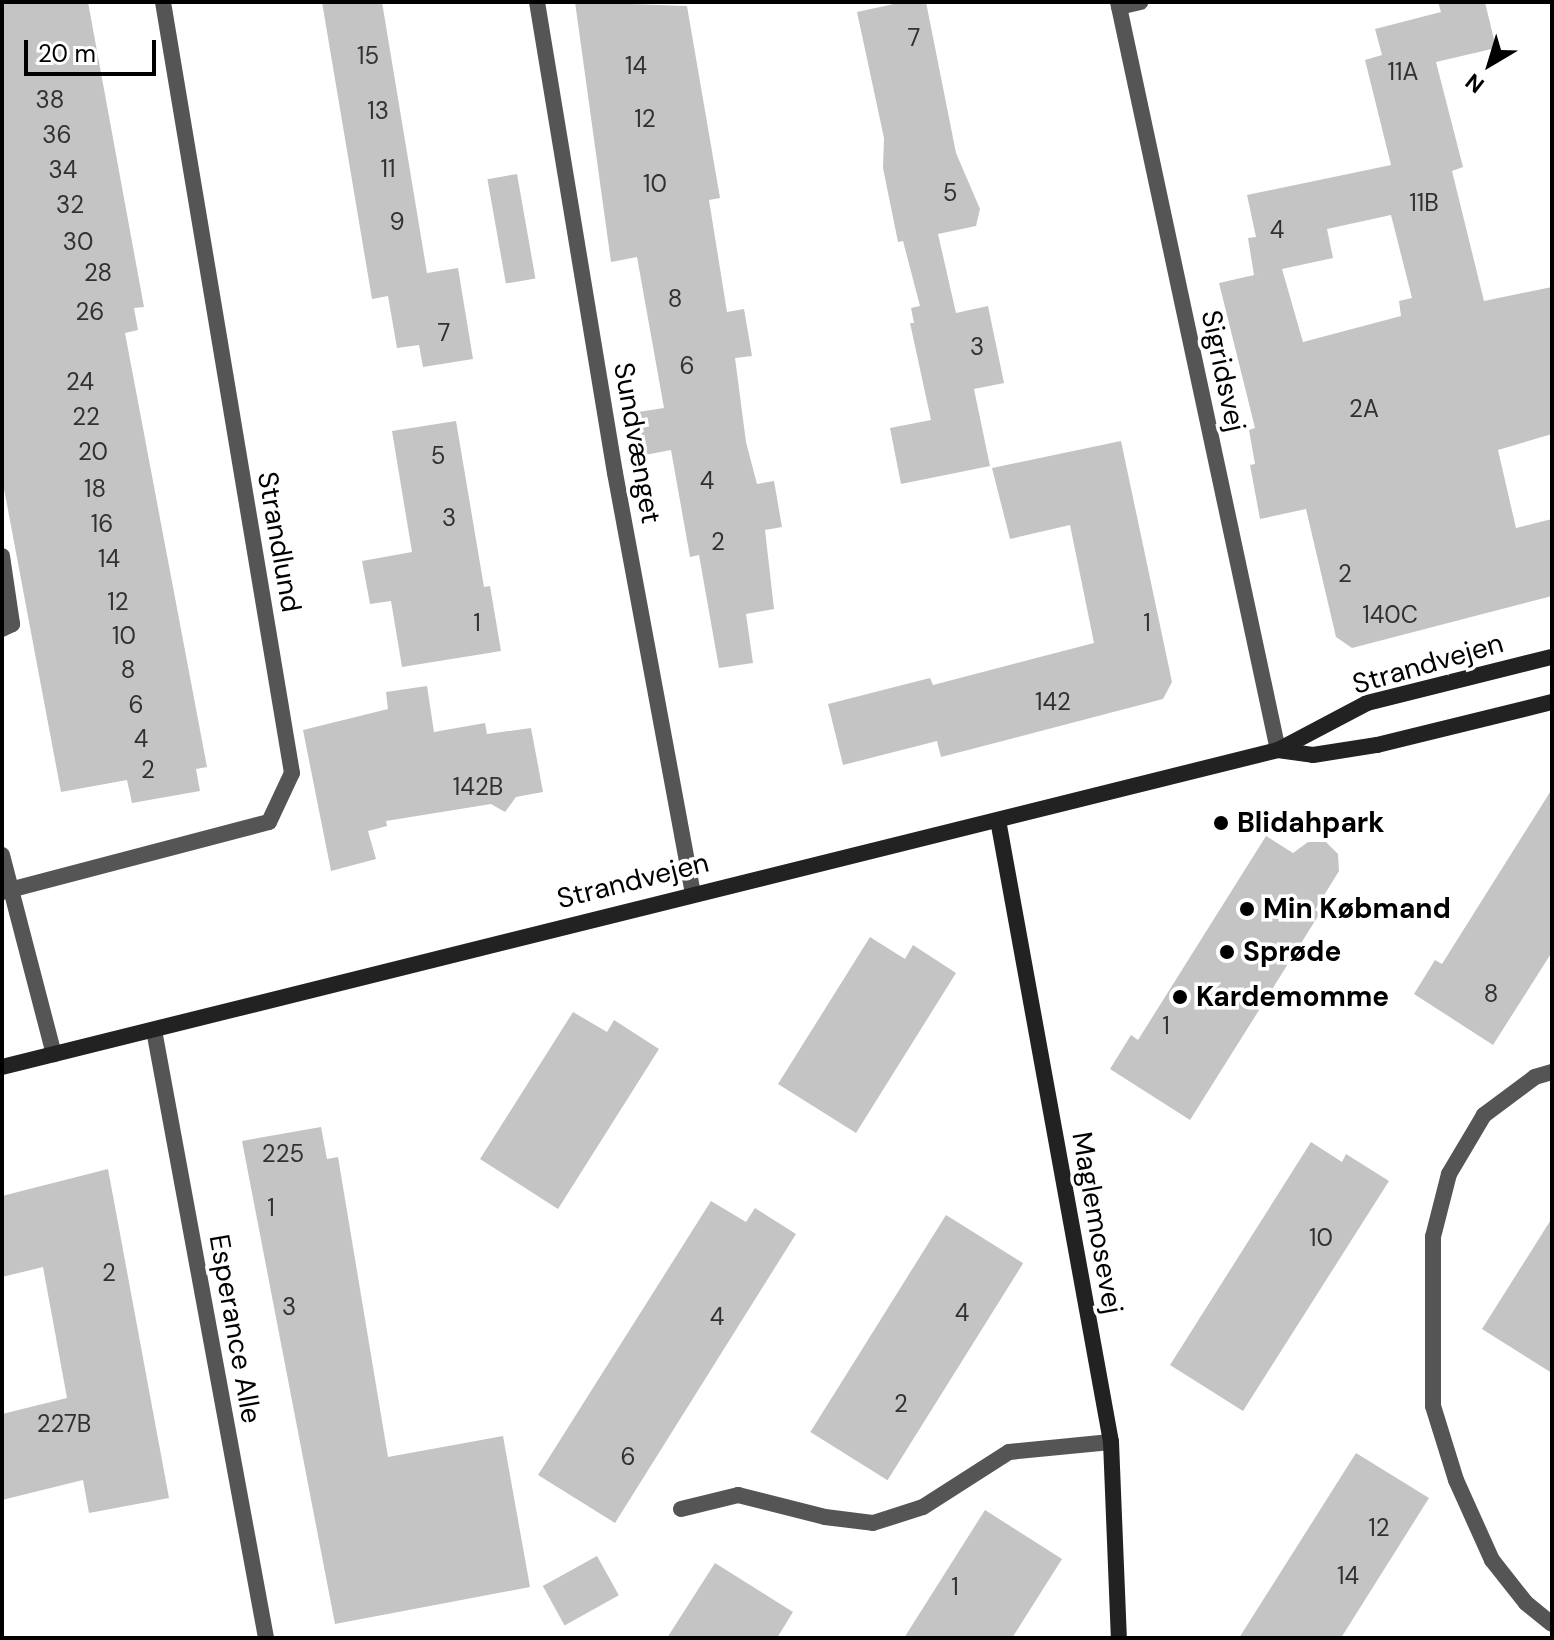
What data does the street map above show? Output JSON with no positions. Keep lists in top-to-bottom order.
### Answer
{
  "streets": {
    "main road": ["Strandvejen", "Maglemosevej"],
    "street": [
      "Sigridsvej",
      "Sundvænget",
      "Strandlund",
      "Esperance Alle"
    ]
  },
  "crossings": [
    ["Sigridsvej", "Strandvejen"],
    ["Sundvænget", "Strandvejen"],
    ["Strandvejen", "Maglemosevej"],
    ["Strandvejen", "Esperance Alle"]
  ],
  "places": [
    "Blidahpark",
    "Min Købmand",
    "Sprøde",
    "Kardemomme"
  ],
  "house_numbers": [
    "7",
    "15",
    "14",
    "11A",
    "38",
    "13",
    "12",
    "36",
    "11",
    "34",
    "10",
    "5",
    "11B",
    "32",
    "9",
    "4",
    "30",
    "28",
    "8",
    "26",
    "7",
    "3",
    "6",
    "24",
    "2A",
    "22",
    "20",
    "5",
    "4",
    "18",
    "3",
    "16",
    "2",
    "14",
    "2",
    "12",
    "140C",
    "1",
    "1",
    "10",
    "8",
    "142",
    "6",
    "4",
    "2",
    "142B",
    "8",
    "1",
    "225",
    "1",
    "10",
    "2",
    "3",
    "4",
    "4",
    "2",
    "227B",
    "6",
    "12",
    "14",
    "1"
  ],
  "scale_bar": "20 m",
  "north": "bottom left"
}
